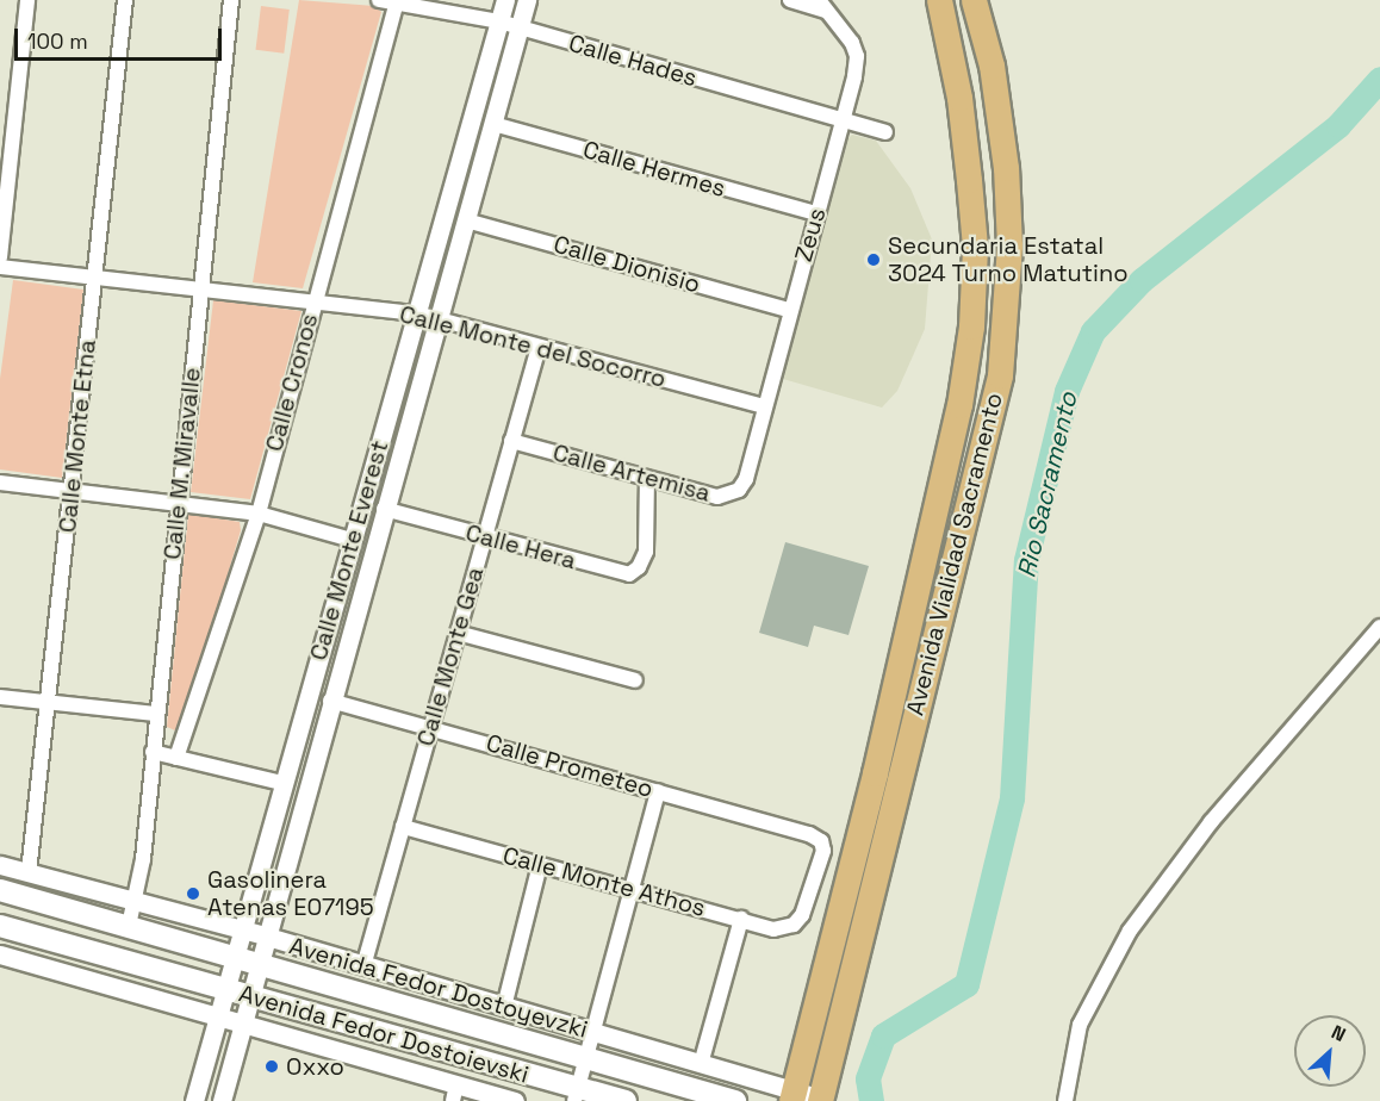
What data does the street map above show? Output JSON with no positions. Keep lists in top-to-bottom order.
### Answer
{
  "streets": {
    "highway": ["Avenida Vialidad Sacramento"],
    "main road": ["Avenida Fedor Dostoyevzki", "Avenida Fedor Dostoievski"],
    "street": [
      "Calle Hades",
      "Calle Hermes",
      "Zeus",
      "Calle Dionisio",
      "Calle Monte del Socorro",
      "Calle Cronos",
      "Calle Monte Etna",
      "Calle M. Miravalle",
      "Calle Artemisa",
      "Calle Hera",
      "Calle Monte Everest",
      "Calle Monte Gea",
      "Calle Prometeo",
      "Calle Monte Athos"
    ]
  },
  "crossings": [
    ["Calle Hades", "Zeus"],
    ["Calle Hades", "Calle Cronos"],
    ["Calle Hades", "Calle Monte Everest"],
    ["Calle Hermes", "Zeus"],
    ["Calle Hermes", "Calle Monte Everest"],
    ["Zeus", "Calle Dionisio"],
    ["Zeus", "Calle Monte del Socorro"],
    ["Zeus", "Calle Artemisa"],
    ["Calle Dionisio", "Calle Monte Everest"],
    ["Calle Monte del Socorro", "Calle Cronos"],
    ["Calle Monte del Socorro", "Calle Monte Etna"],
    ["Calle Monte del Socorro", "Calle M. Miravalle"],
    ["Calle Monte del Socorro", "Calle Monte Everest"],
    ["Calle Monte del Socorro", "Calle Monte Gea"],
    ["Calle Monte Etna", "Avenida Fedor Dostoyevzki"],
    ["Calle M. Miravalle", "Avenida Fedor Dostoyevzki"],
    ["Calle Artemisa", "Calle Hera"],
    ["Calle Artemisa", "Calle Monte Gea"],
    ["Calle Hera", "Calle Monte Everest"],
    ["Calle Hera", "Calle Monte Gea"],
    ["Calle Monte Everest", "Calle Prometeo"],
    ["Calle Monte Everest", "Avenida Fedor Dostoyevzki"],
    ["Calle Monte Everest", "Avenida Fedor Dostoievski"],
    ["Avenida Vialidad Sacramento", "Avenida Fedor Dostoyevzki"],
    ["Calle Monte Gea", "Calle Prometeo"],
    ["Calle Monte Gea", "Calle Monte Athos"],
    ["Calle Monte Gea", "Avenida Fedor Dostoyevzki"],
    ["Calle Prometeo", "Calle Monte Athos"]
  ],
  "water": ["Rio Sacramento"],
  "places": ["Secundaria Estatal 3024 Turno Matutino", "Gasolinera Atenas E07195", "Oxxo"],
  "scale_bar": "100 m",
  "north": "top right"
}
